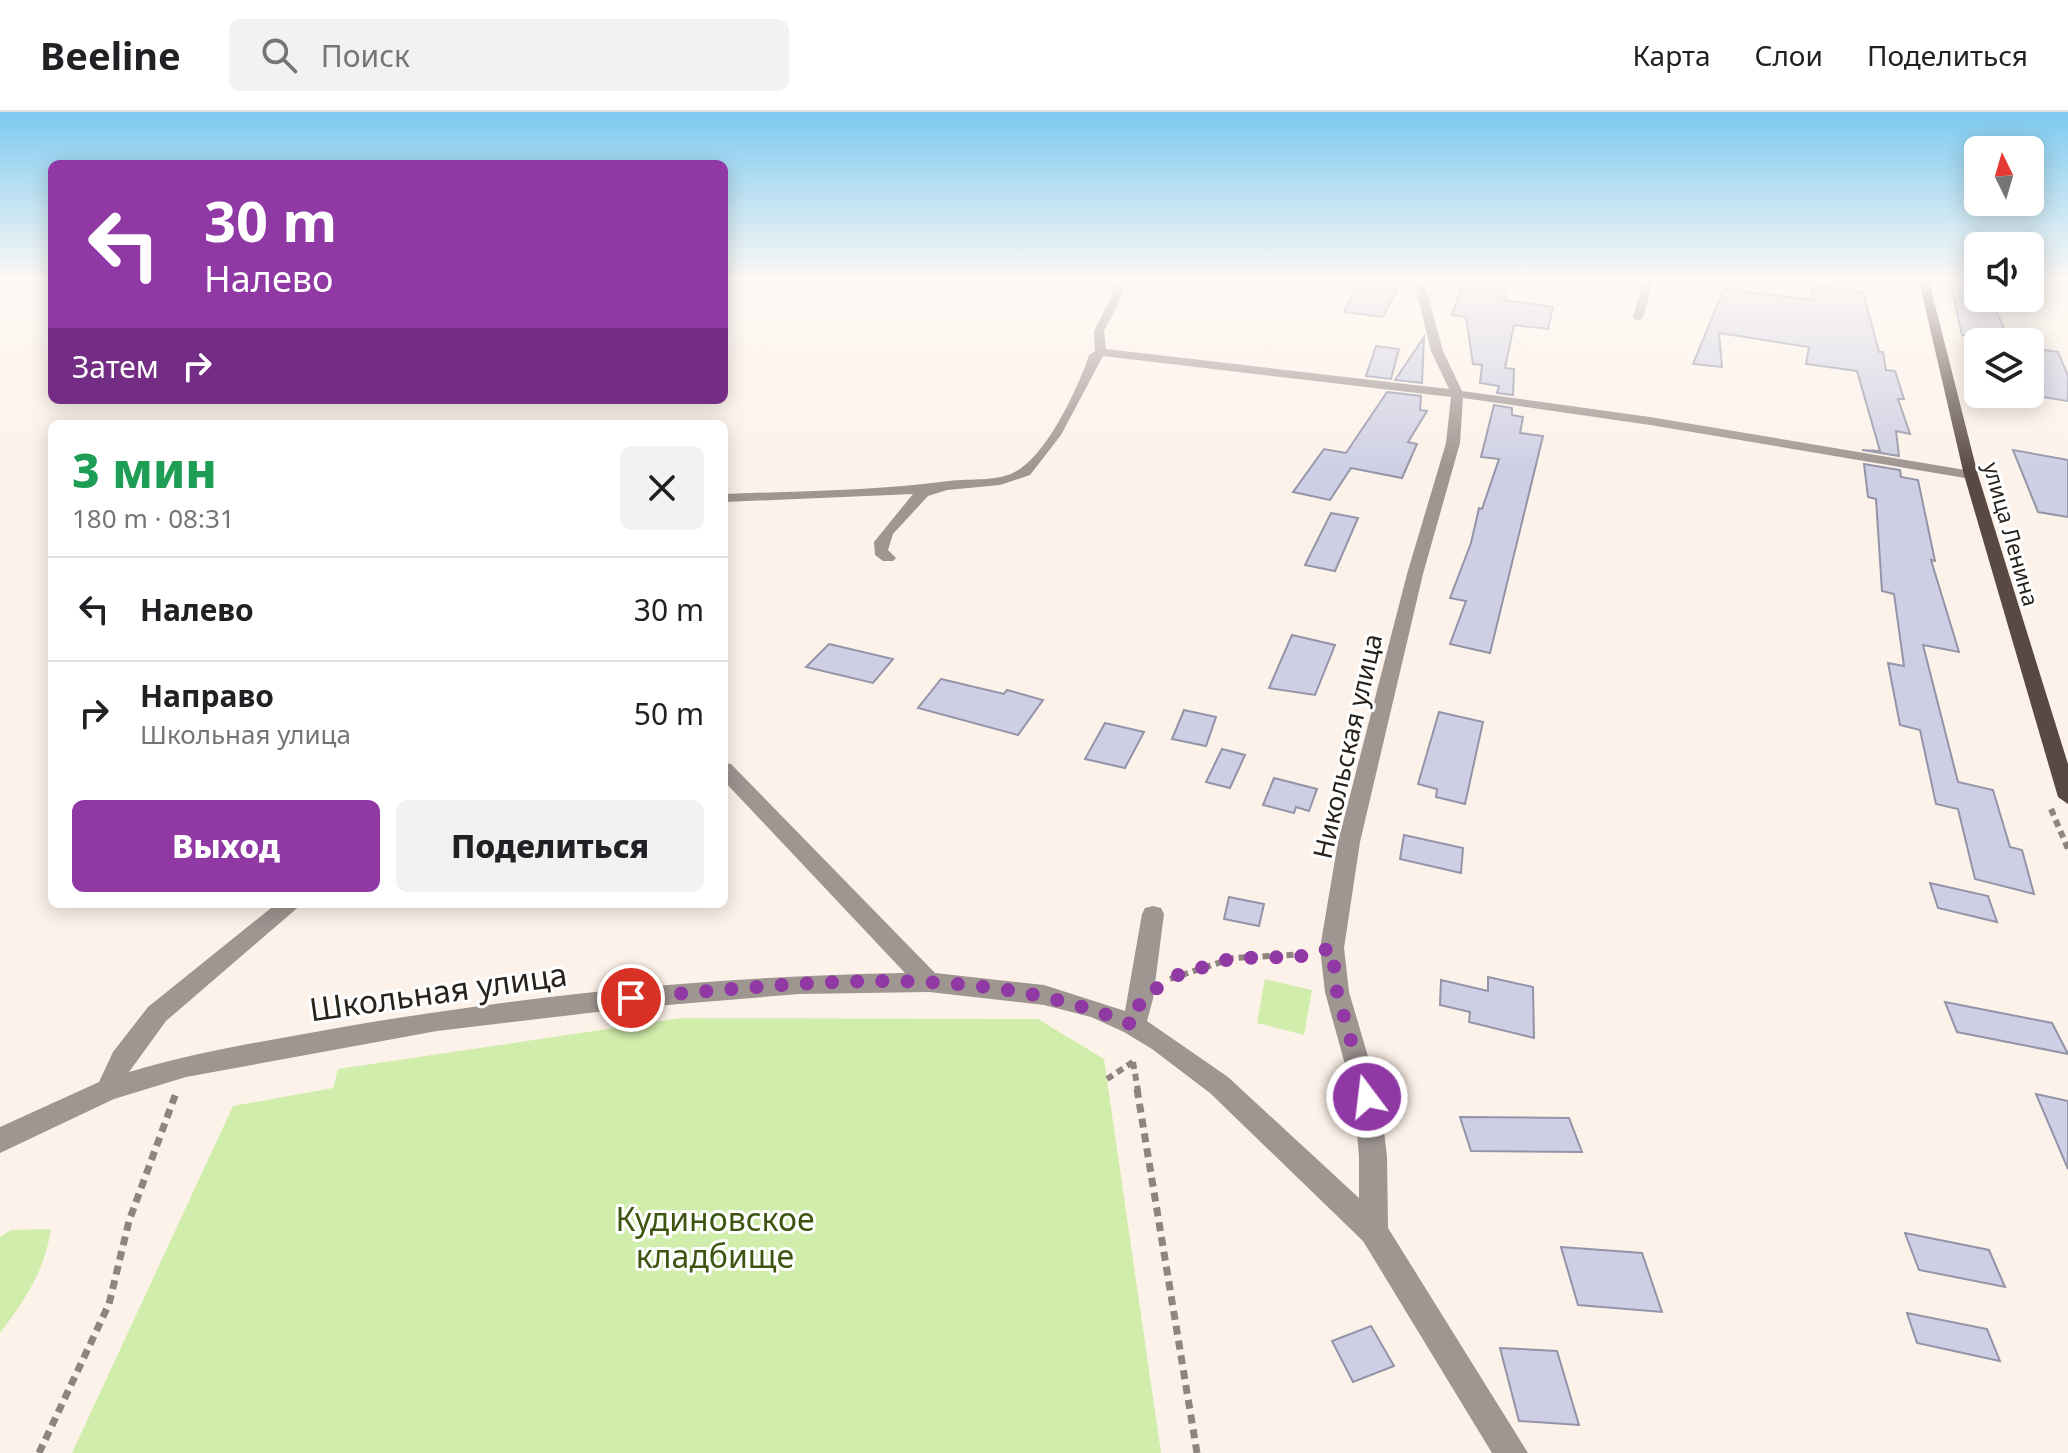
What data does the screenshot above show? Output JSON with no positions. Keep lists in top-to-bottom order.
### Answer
{
  "streets": {
    "main road": ["улица Ленина"],
    "street": ["Никольская улица", "Школьная улица"]
  },
  "crossings": [
    ["Никольская улица", "Школьная улица"]
  ],
  "parks": ["Кудиновское кладбище"],
  "north": "top",
  "page": {
    "header": "Beeline",
    "search": "Поиск",
    "nav": ["Карта", "Слои", "Поделиться"],
    "turn": ["30 m", "Налево"],
    "then": "Затем",
    "heading": ["3 мин", "180 m · 08:31"],
    "list": [
      {
        "name": "Налево",
        "value": "30 m"
      },
      {
        "name": "Направо",
        "note": "Школьная улица",
        "value": "50 m"
      }
    ],
    "buttons": ["Выход", "Поделиться"]
  }
}
